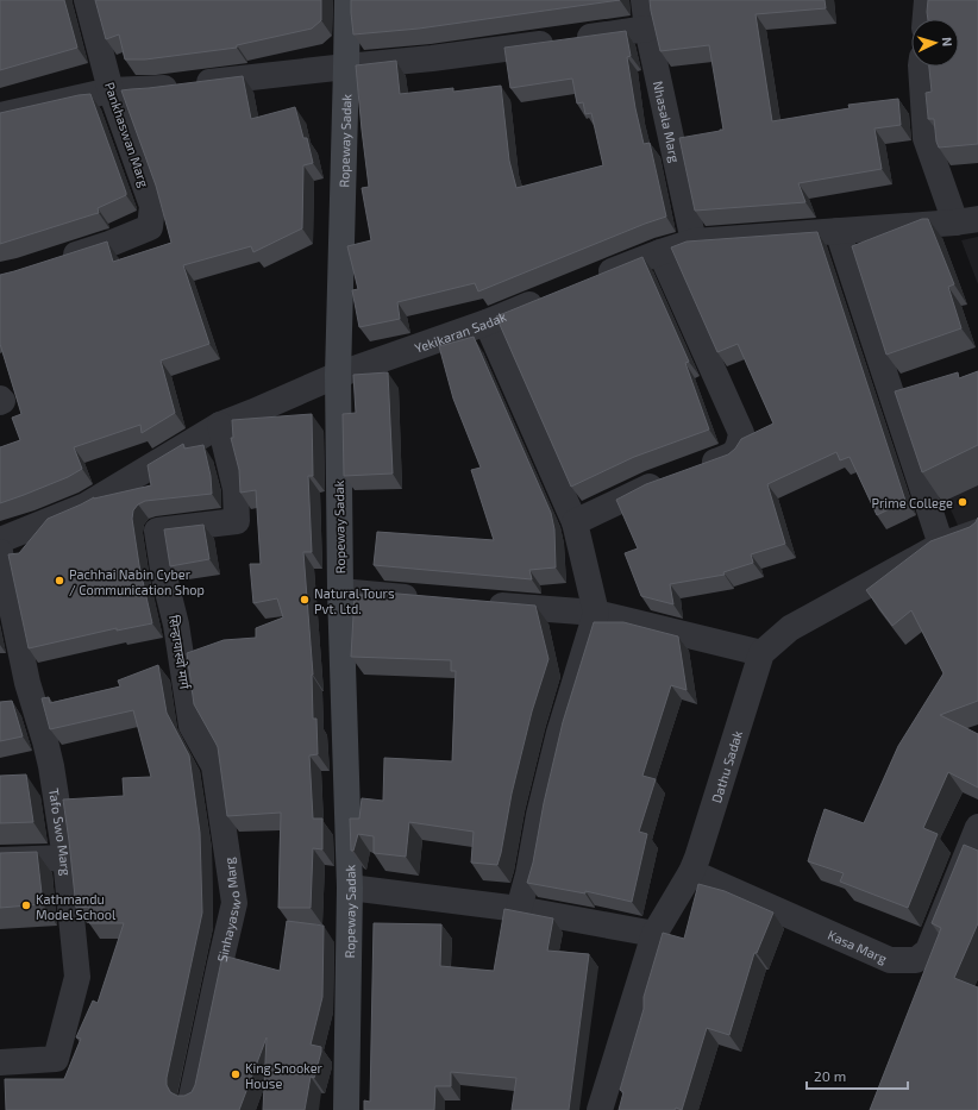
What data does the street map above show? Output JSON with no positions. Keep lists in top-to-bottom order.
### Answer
{
  "streets": {
    "main road": ["Ropeway Sadak"],
    "street": [
      "Nhasala Marg",
      "Pankhaswan Marg",
      "Yekikaran Sadak",
      "सिन्हायास्वो मार्ग",
      "Dathu Sadak",
      "Tafo Swo Marg",
      "Sinhayaswo Marg",
      "Kasa Marg"
    ]
  },
  "crossings": [
    ["Ropeway Sadak", "Yekikaran Sadak"],
    ["Yekikaran Sadak", "सिन्हायास्वो मार्ग"],
    ["सिन्हायास्वो मार्ग", "Sinhayaswo Marg"],
    ["Dathu Sadak", "Kasa Marg"]
  ],
  "places": [
    "Prime College",
    "Pachhai Nabin Cyber / Communication Shop",
    "Natural Tours Pvt. Ltd.",
    "Kathmandu Model School",
    "King Snooker House"
  ],
  "scale_bar": "20 m",
  "north": "right"
}
